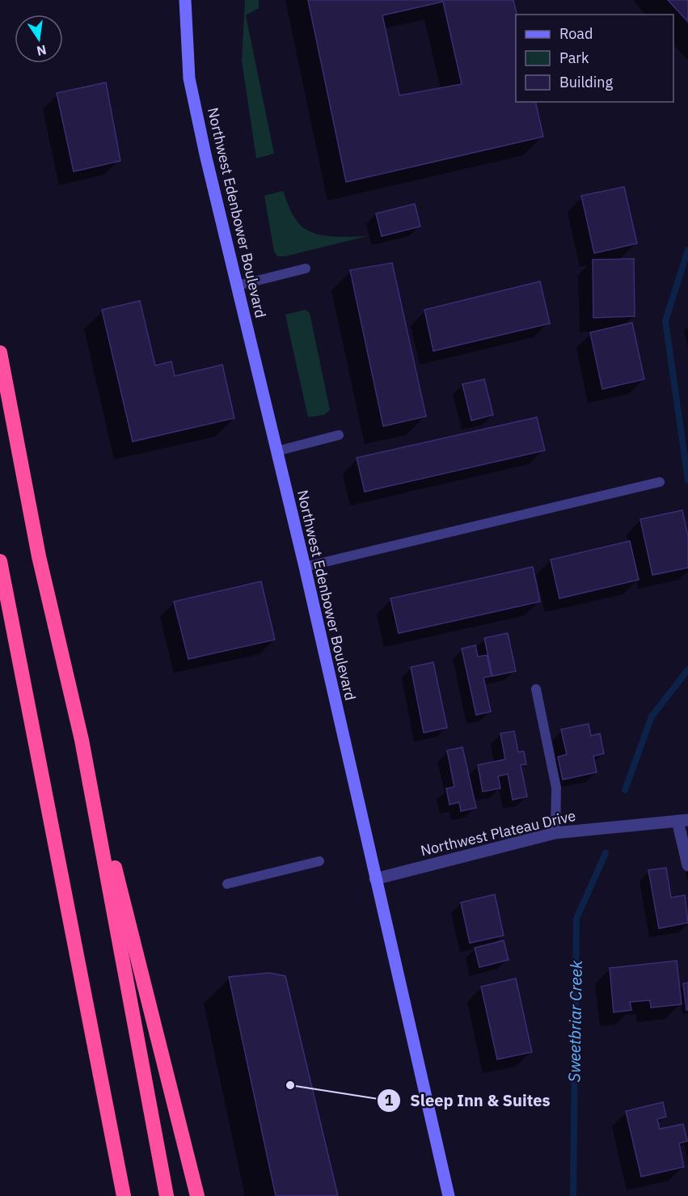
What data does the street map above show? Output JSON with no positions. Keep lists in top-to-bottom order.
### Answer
{
  "streets": {
    "main road": ["Northwest Edenbower Boulevard"],
    "street": ["Northwest Plateau Drive"]
  },
  "crossings": [
    ["Northwest Edenbower Boulevard", "Northwest Plateau Drive"]
  ],
  "water": ["Sweetbriar Creek"],
  "places": ["Sleep Inn & Suites"],
  "legend": ["Road", "Park", "Building"],
  "north": "bottom"
}
